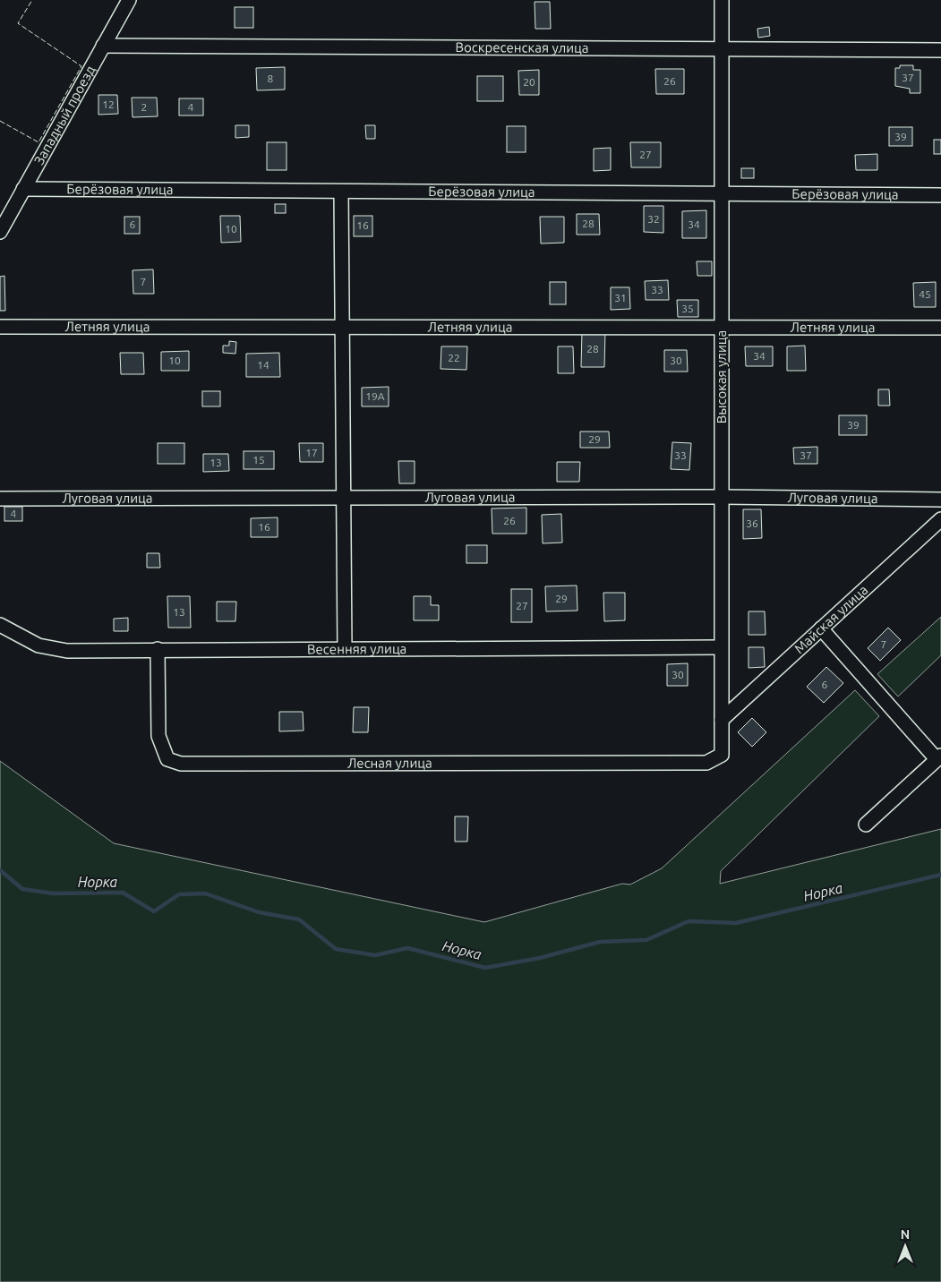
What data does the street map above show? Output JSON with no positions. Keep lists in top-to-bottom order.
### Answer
{
  "streets": {
    "street": [
      "Воскресенская улица",
      "Западный проезд",
      "Берёзовая улица",
      "Летняя улица",
      "Высокая улица",
      "Луговая улица",
      "Майская улица",
      "Весенняя улица",
      "Лесная улица"
    ]
  },
  "crossings": [
    ["Воскресенская улица", "Западный проезд"],
    ["Воскресенская улица", "Высокая улица"],
    ["Западный проезд", "Берёзовая улица"],
    ["Берёзовая улица", "Высокая улица"],
    ["Летняя улица", "Высокая улица"],
    ["Высокая улица", "Луговая улица"],
    ["Высокая улица", "Майская улица"],
    ["Высокая улица", "Весенняя улица"],
    ["Высокая улица", "Лесная улица"],
    ["Весенняя улица", "Лесная улица"]
  ],
  "water": ["Норка"],
  "house_numbers": [
    "37",
    "8",
    "26",
    "20",
    "12",
    "2",
    "4",
    "39",
    "27",
    "32",
    "28",
    "6",
    "34",
    "16",
    "10",
    "7",
    "33",
    "45",
    "31",
    "35",
    "28",
    "34",
    "22",
    "10",
    "30",
    "14",
    "19А",
    "39",
    "29",
    "17",
    "33",
    "37",
    "15",
    "13",
    "4",
    "26",
    "36",
    "16",
    "29",
    "27",
    "13",
    "7",
    "30",
    "6"
  ],
  "north": "top"
}
